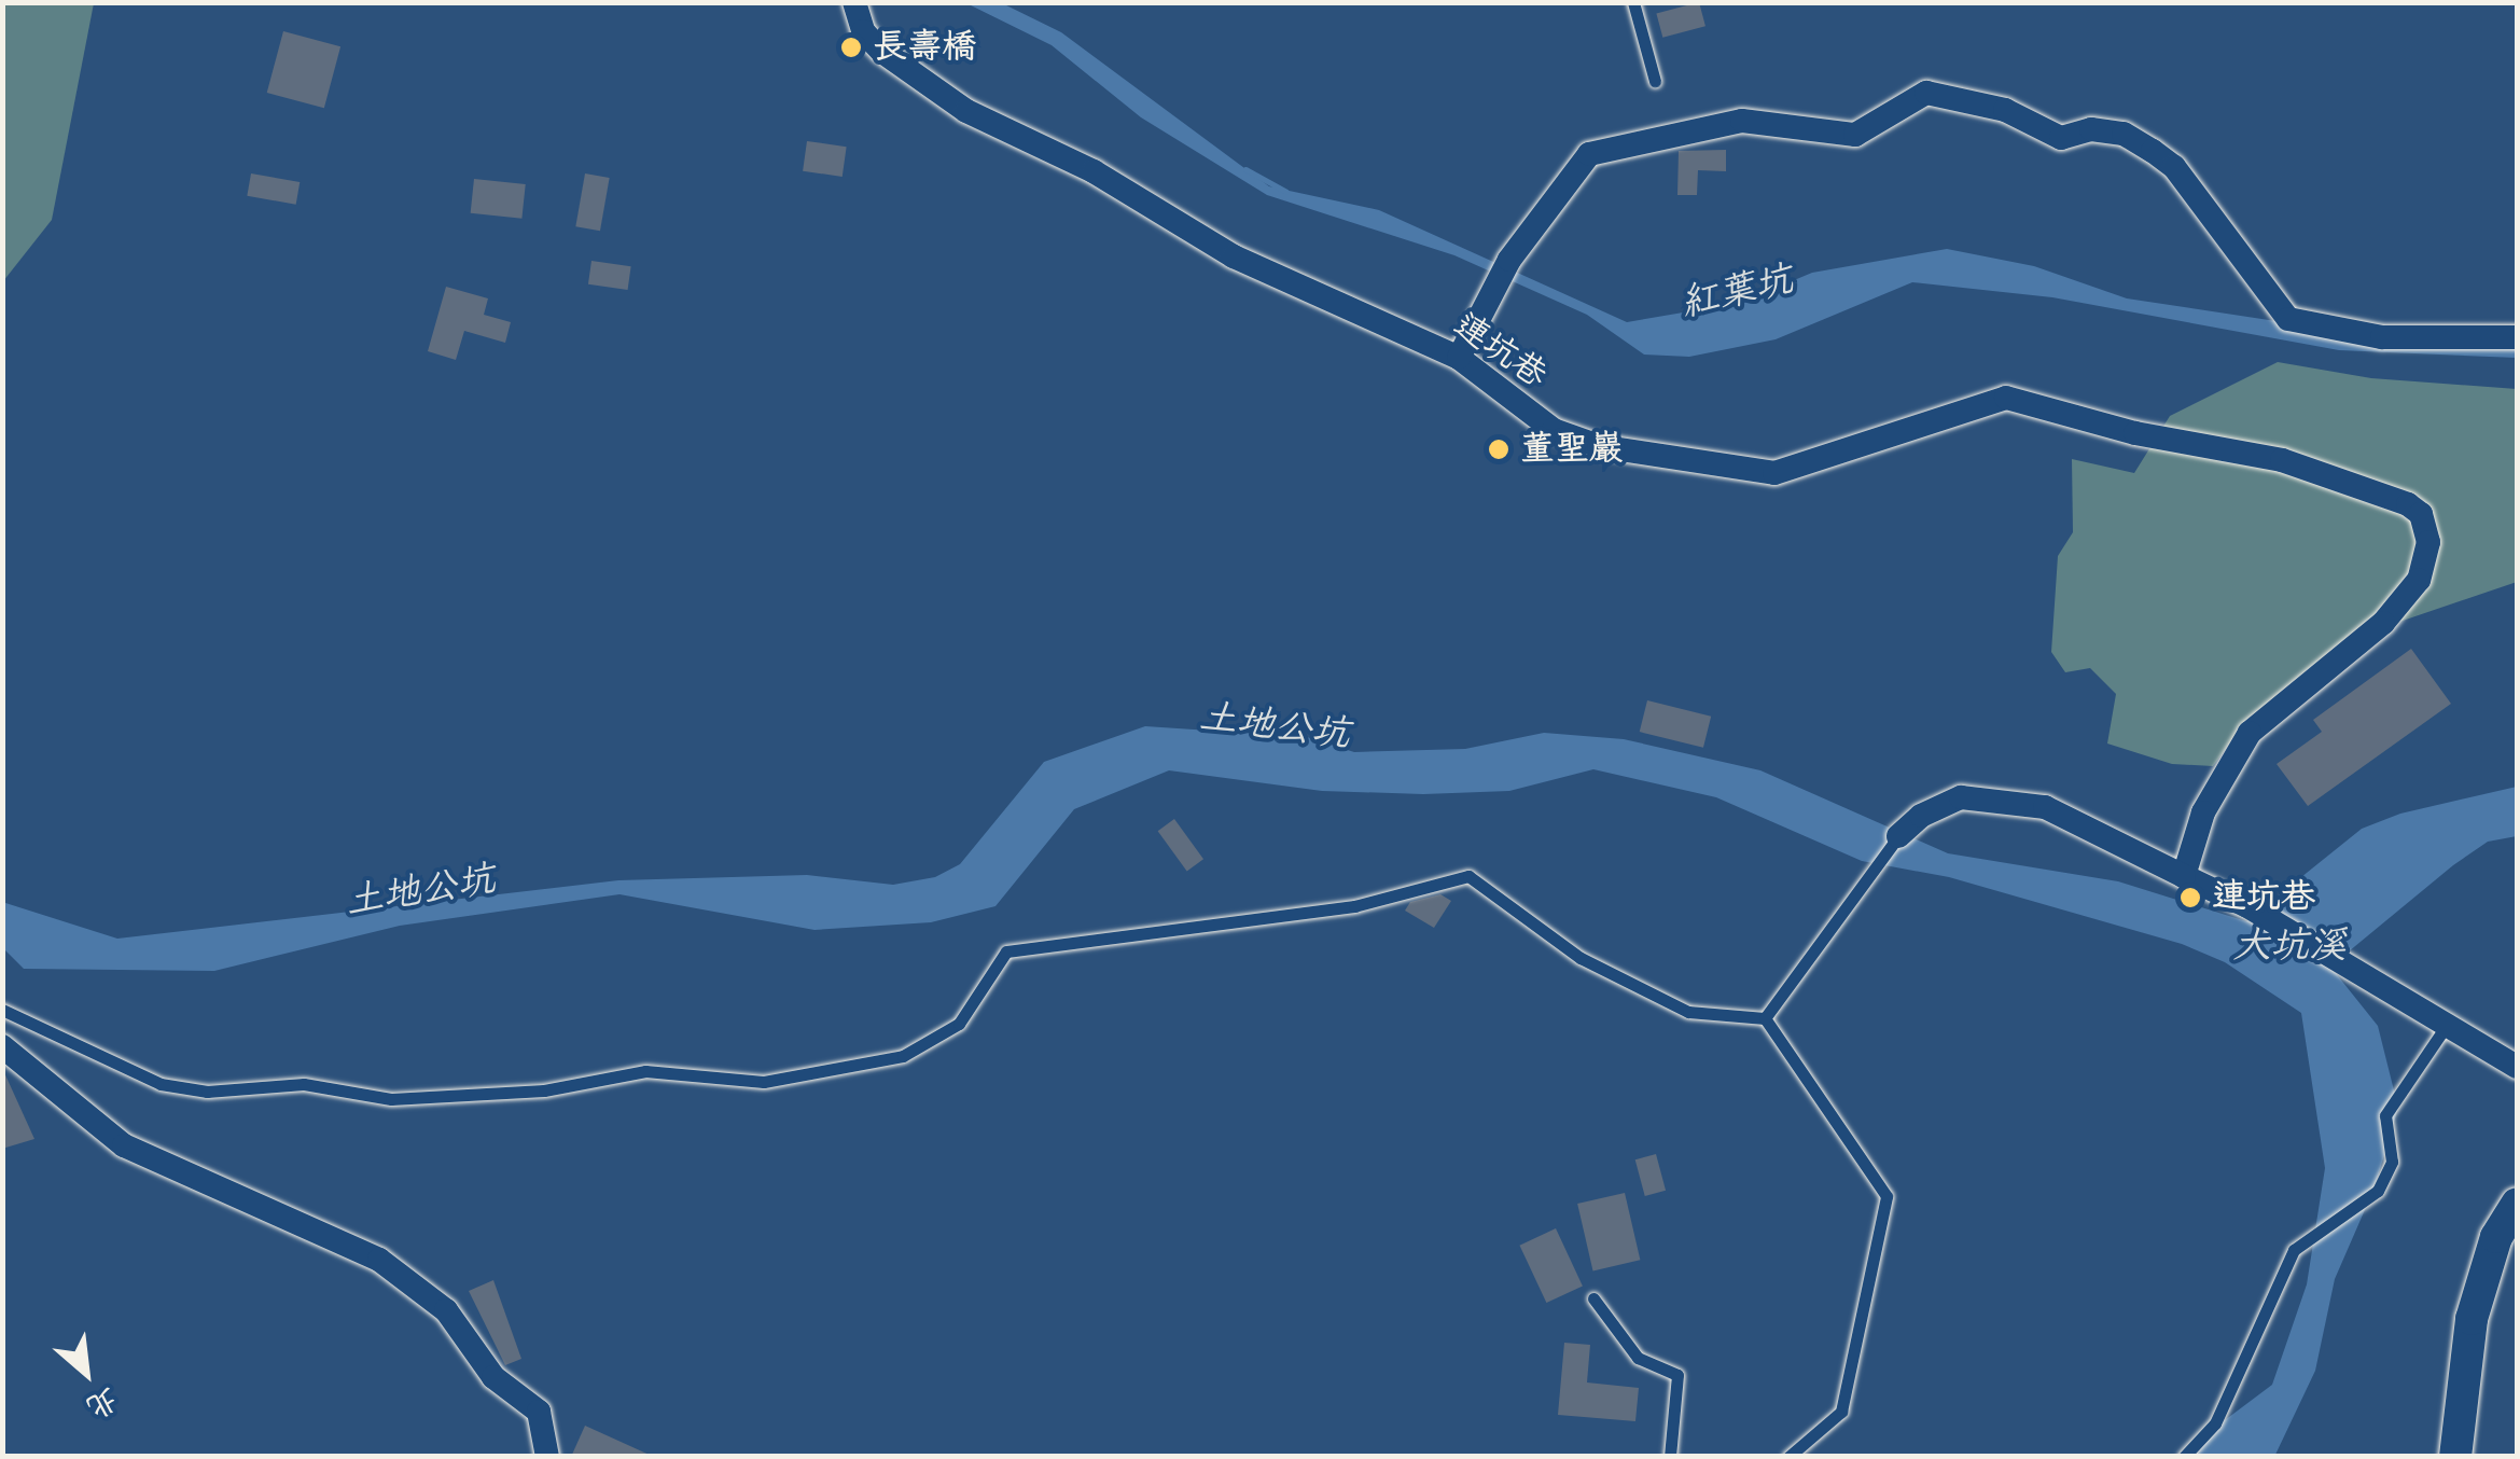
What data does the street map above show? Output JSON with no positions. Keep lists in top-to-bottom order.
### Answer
{
  "streets": {
    "street": ["連坑巷"]
  },
  "water": ["紅葉坑", "土地公坑", "大坑溪"],
  "places": ["長壽橋", "董聖巖", "連坑巷"],
  "north": "bottom right"
}
